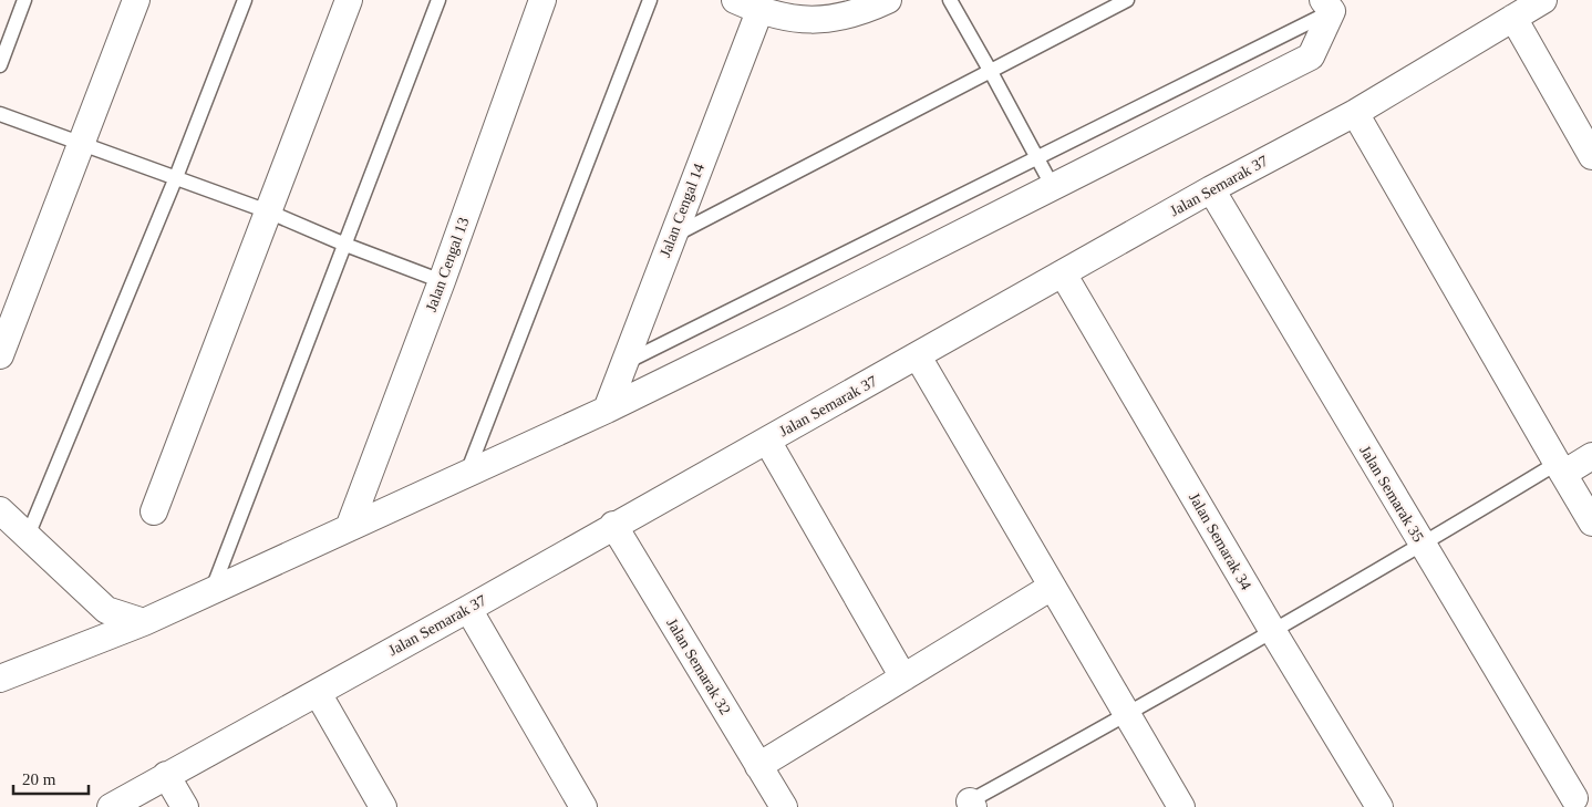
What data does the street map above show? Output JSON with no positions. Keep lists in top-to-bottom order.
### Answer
{
  "streets": {
    "street": [
      "Jalan Semarak 37",
      "Jalan Cengal 14",
      "Jalan Cengal 13",
      "Jalan Semarak 35",
      "Jalan Semarak 34",
      "Jalan Semarak 32"
    ]
  },
  "crossings": [
    ["Jalan Semarak 37", "Jalan Semarak 35"],
    ["Jalan Semarak 37", "Jalan Semarak 34"],
    ["Jalan Semarak 37", "Jalan Semarak 32"]
  ],
  "scale_bar": "20 m"
}
